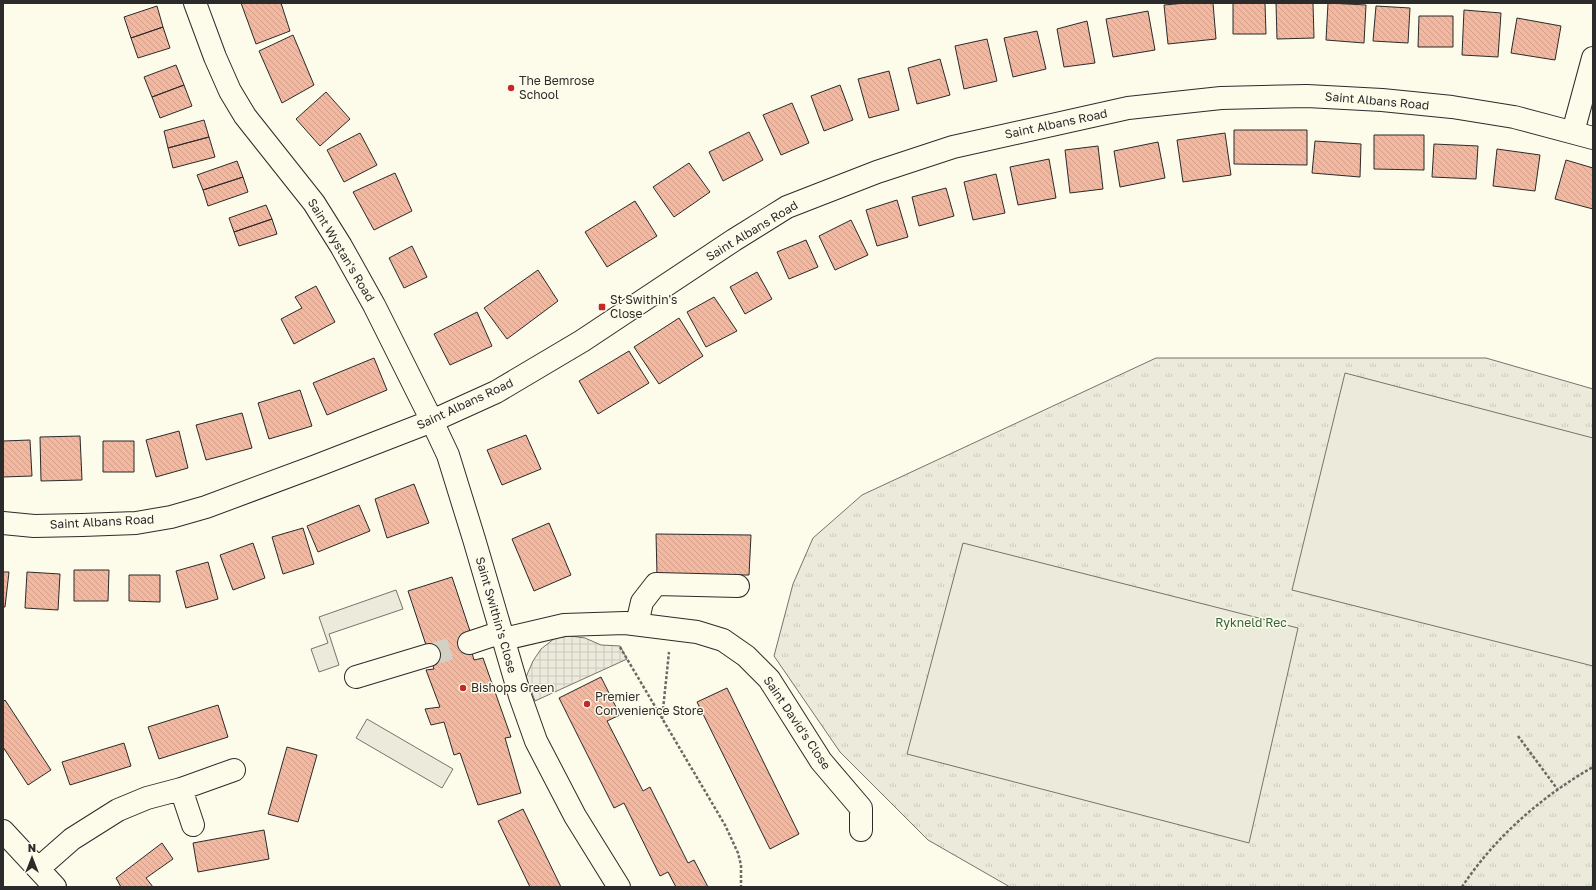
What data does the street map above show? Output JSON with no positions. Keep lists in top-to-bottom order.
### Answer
{
  "streets": {
    "street": [
      "Saint Albans Road",
      "Saint Wystan's Road",
      "Saint Swithin's Close",
      "Saint David's Close"
    ]
  },
  "crossings": [
    ["Saint Albans Road", "Saint Wystan's Road"],
    ["Saint Albans Road", "Saint Swithin's Close"],
    ["Saint Wystan's Road", "Saint Swithin's Close"],
    ["Saint Swithin's Close", "Saint David's Close"]
  ],
  "parks": ["Rykneld Rec"],
  "places": {
    "other": ["The Bemrose School", "Bishops Green", "Premier Convenience Store"],
    "transit": ["St Swithin's Close"]
  },
  "north": "top"
}
